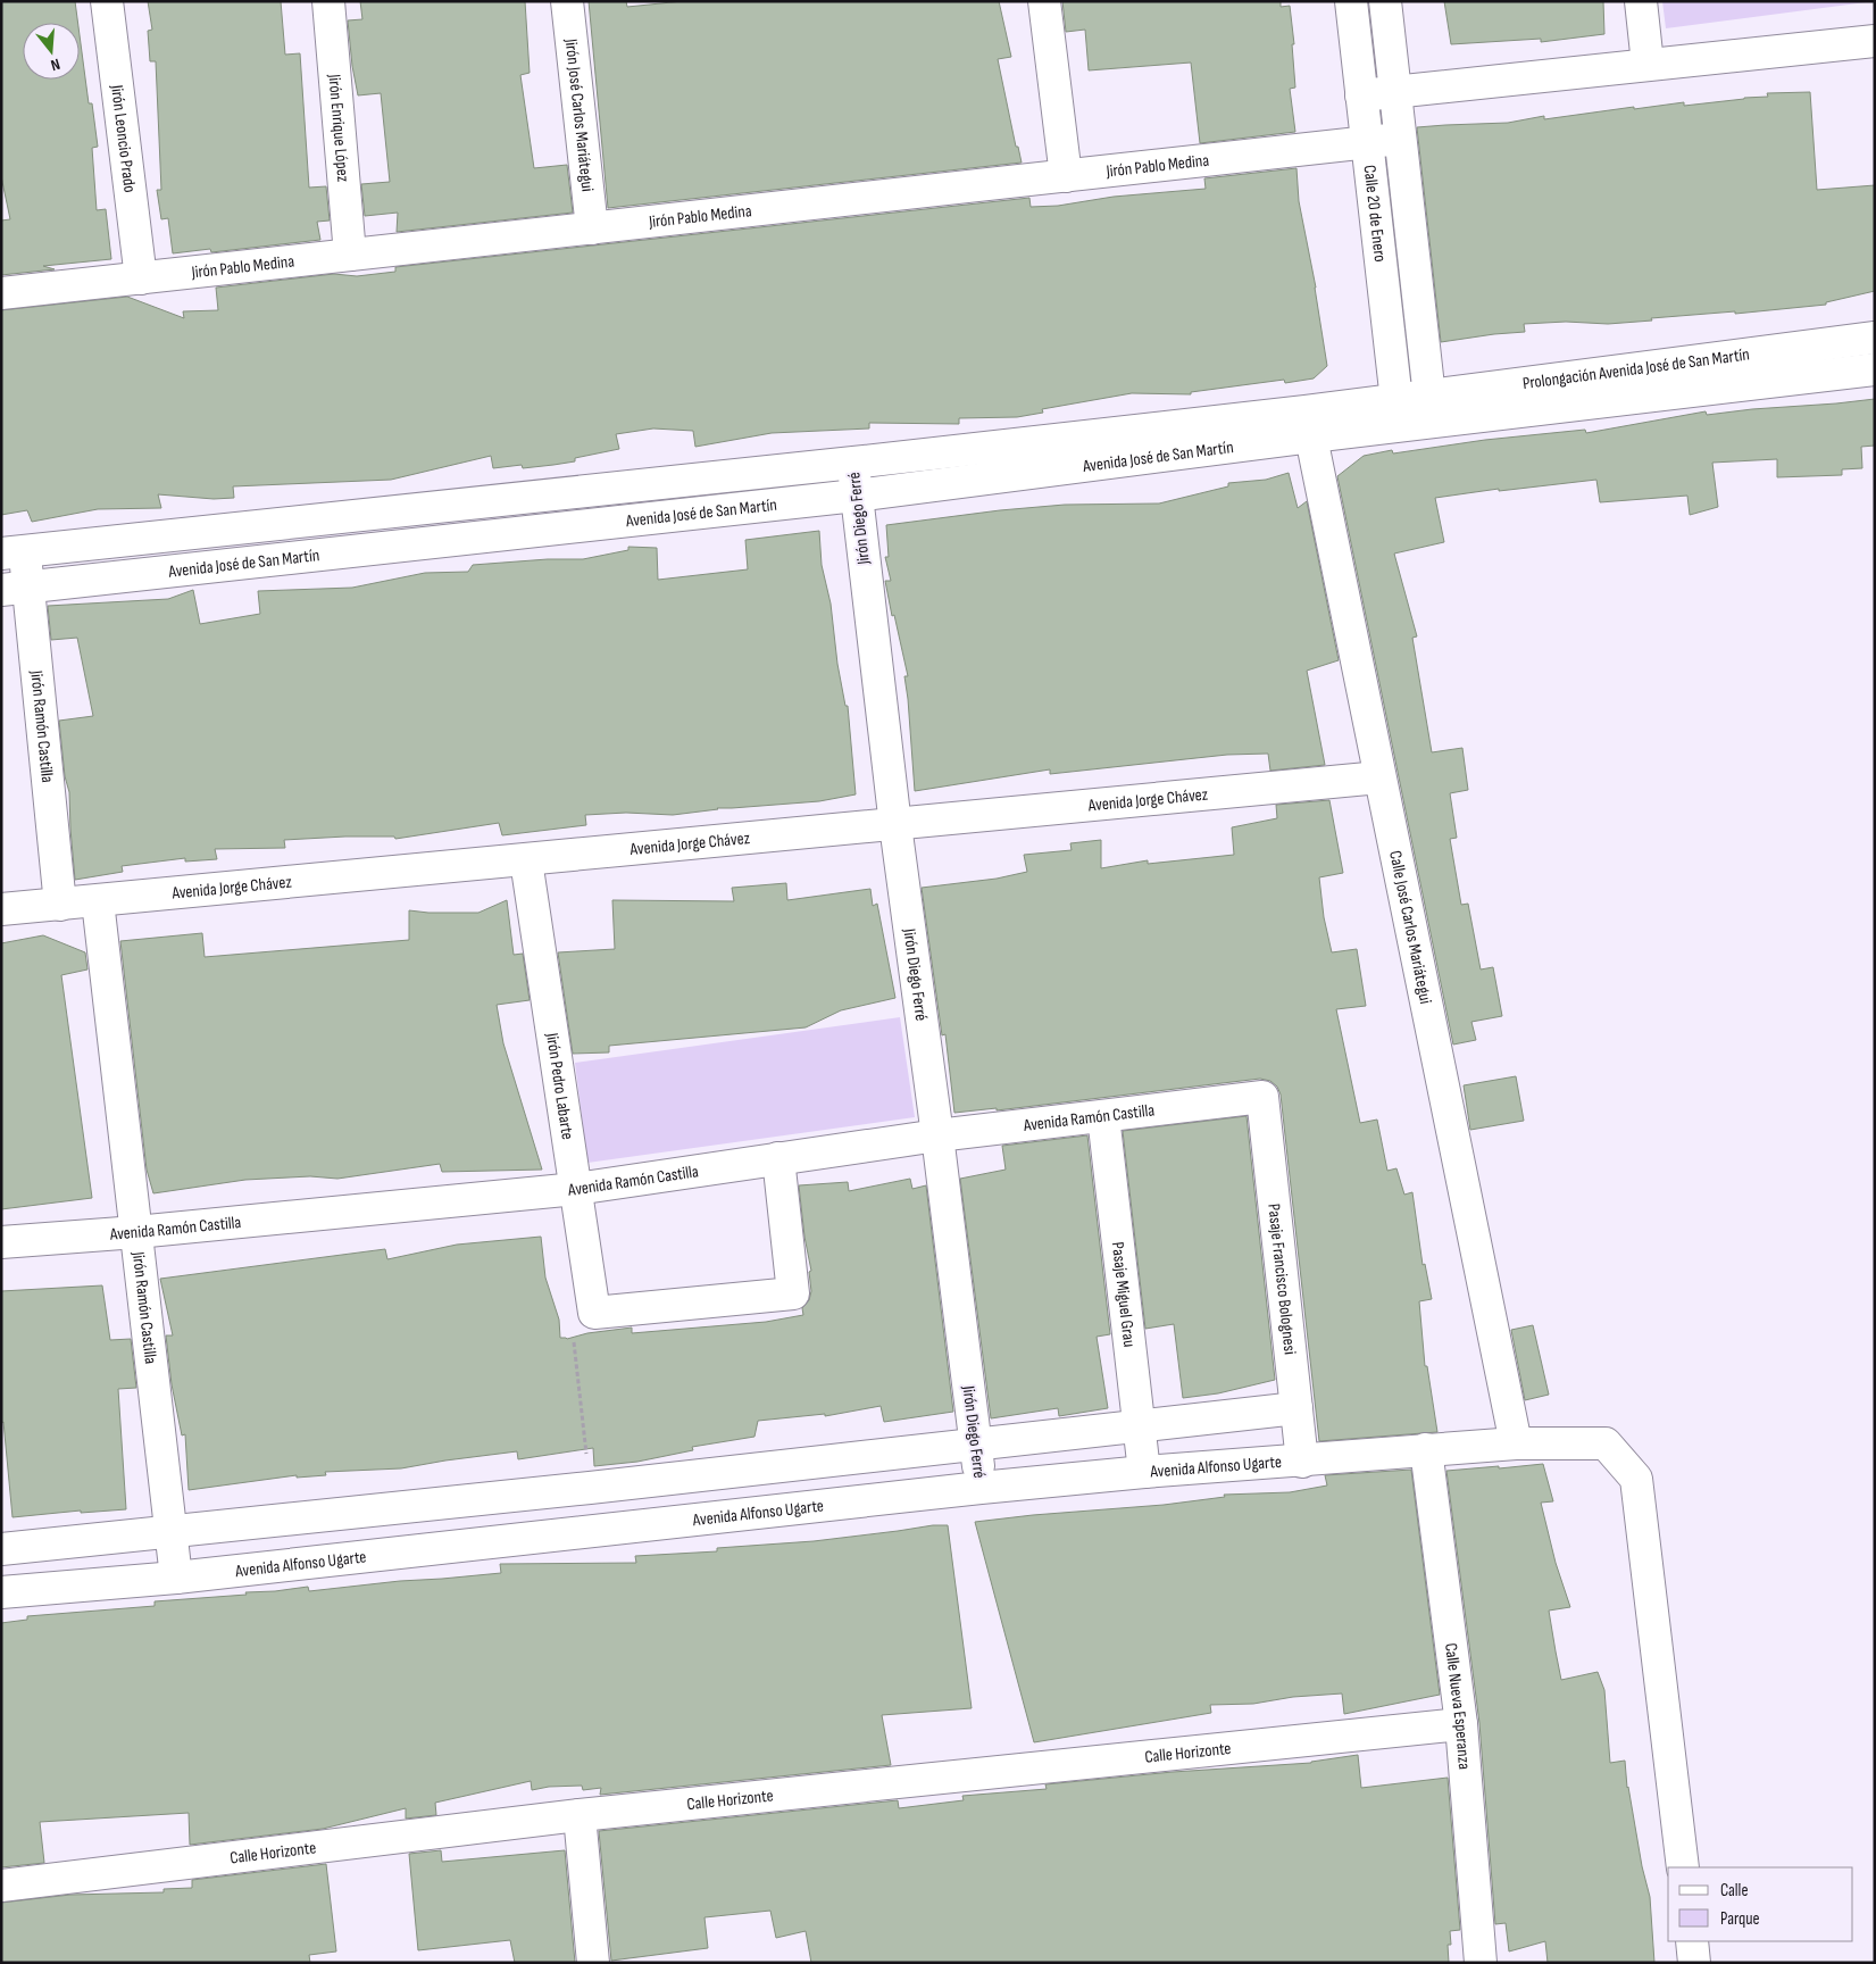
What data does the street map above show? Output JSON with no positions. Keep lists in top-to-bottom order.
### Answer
{
  "streets": {
    "street": [
      "Jirón José Carlos Mariátegui",
      "Jirón Enrique López",
      "Jirón Leoncio Prado",
      "Jirón Pablo Medina",
      "Calle 20 de Enero",
      "Prolongación Avenida José de San Martín",
      "Avenida José de San Martín",
      "Jirón Diego Ferré",
      "Jirón Ramón Castilla",
      "Avenida Jorge Chávez",
      "Calle José Carlos Mariátegui",
      "Jirón Pedro Labarte",
      "Avenida Ramón Castilla",
      "Pasaje Francisco Bolognesi",
      "Pasaje Miguel Grau",
      "Avenida Alfonso Ugarte",
      "Calle Nueva Esperanza",
      "Calle Horizonte"
    ]
  },
  "crossings": [
    ["Jirón José Carlos Mariátegui", "Jirón Pablo Medina"],
    ["Jirón Enrique López", "Jirón Pablo Medina"],
    ["Jirón Leoncio Prado", "Jirón Pablo Medina"],
    ["Jirón Pablo Medina", "Calle 20 de Enero"],
    ["Calle 20 de Enero", "Prolongación Avenida José de San Martín"],
    ["Calle 20 de Enero", "Avenida José de San Martín"],
    ["Prolongación Avenida José de San Martín", "Avenida José de San Martín"],
    ["Avenida José de San Martín", "Jirón Diego Ferré"],
    ["Avenida José de San Martín", "Jirón Ramón Castilla"],
    ["Avenida José de San Martín", "Calle José Carlos Mariátegui"],
    ["Jirón Diego Ferré", "Avenida Jorge Chávez"],
    ["Jirón Diego Ferré", "Avenida Ramón Castilla"],
    ["Jirón Diego Ferré", "Avenida Alfonso Ugarte"],
    ["Jirón Ramón Castilla", "Avenida Jorge Chávez"],
    ["Jirón Ramón Castilla", "Avenida Ramón Castilla"],
    ["Jirón Ramón Castilla", "Avenida Alfonso Ugarte"],
    ["Avenida Jorge Chávez", "Calle José Carlos Mariátegui"],
    ["Avenida Jorge Chávez", "Jirón Pedro Labarte"],
    ["Calle José Carlos Mariátegui", "Avenida Alfonso Ugarte"],
    ["Jirón Pedro Labarte", "Avenida Ramón Castilla"],
    ["Avenida Ramón Castilla", "Pasaje Francisco Bolognesi"],
    ["Avenida Ramón Castilla", "Pasaje Miguel Grau"],
    ["Pasaje Francisco Bolognesi", "Avenida Alfonso Ugarte"],
    ["Pasaje Miguel Grau", "Avenida Alfonso Ugarte"],
    ["Avenida Alfonso Ugarte", "Calle Nueva Esperanza"],
    ["Calle Nueva Esperanza", "Calle Horizonte"]
  ],
  "legend": ["Calle", "Parque"],
  "north": "bottom"
}
